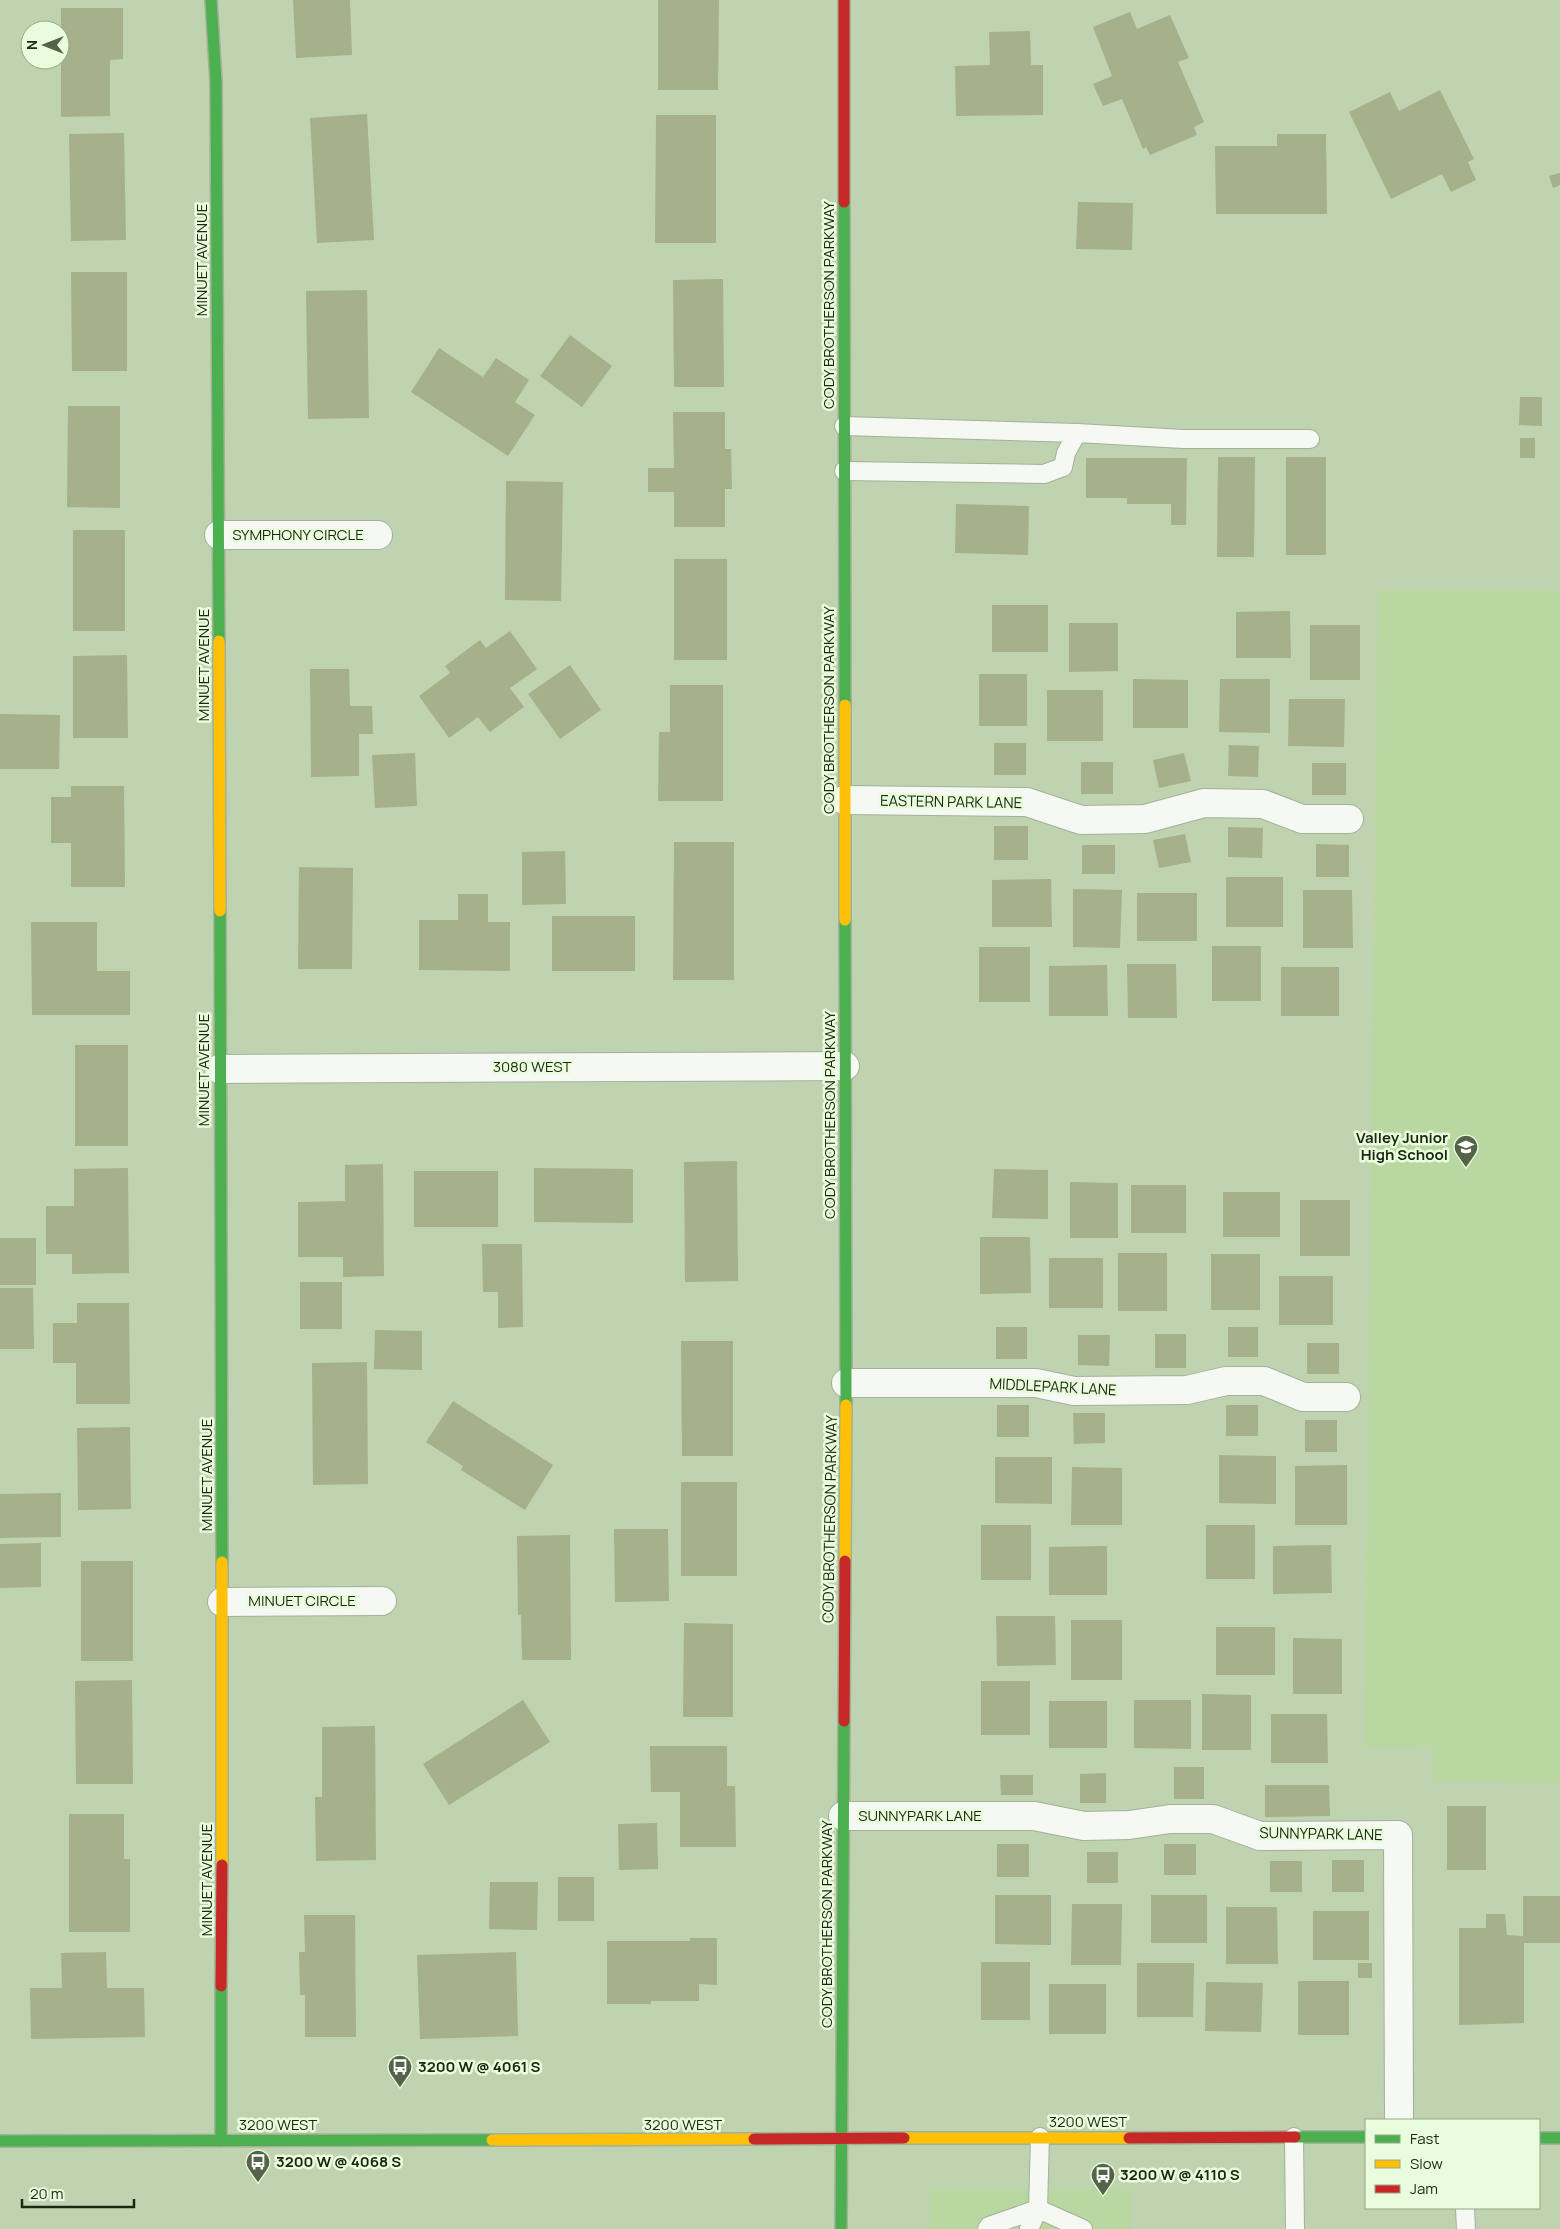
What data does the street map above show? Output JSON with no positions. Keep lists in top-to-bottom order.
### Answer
{
  "streets": {
    "street": [
      "MINUET AVENUE",
      "CODY BROTHERSON PARKWAY",
      "SYMPHONY CIRCLE",
      "EASTERN PARK LANE",
      "3080 WEST",
      "MIDDLEPARK LANE",
      "MINUET CIRCLE",
      "SUNNYPARK LANE",
      "3200 WEST"
    ]
  },
  "crossings": [
    ["MINUET AVENUE", "SYMPHONY CIRCLE"],
    ["MINUET AVENUE", "3080 WEST"],
    ["MINUET AVENUE", "MINUET CIRCLE"],
    ["MINUET AVENUE", "3200 WEST"],
    ["CODY BROTHERSON PARKWAY", "EASTERN PARK LANE"],
    ["CODY BROTHERSON PARKWAY", "3080 WEST"],
    ["CODY BROTHERSON PARKWAY", "MIDDLEPARK LANE"],
    ["CODY BROTHERSON PARKWAY", "SUNNYPARK LANE"],
    ["CODY BROTHERSON PARKWAY", "3200 WEST"]
  ],
  "places": {
    "school or university": ["Valley Junior High School"],
    "bus stop": ["3200 W @ 4061 S", "3200 W @ 4068 S", "3200 W @ 4110 S"]
  },
  "legend": ["Fast", "Slow", "Jam"],
  "scale_bar": "20 m",
  "north": "left"
}
